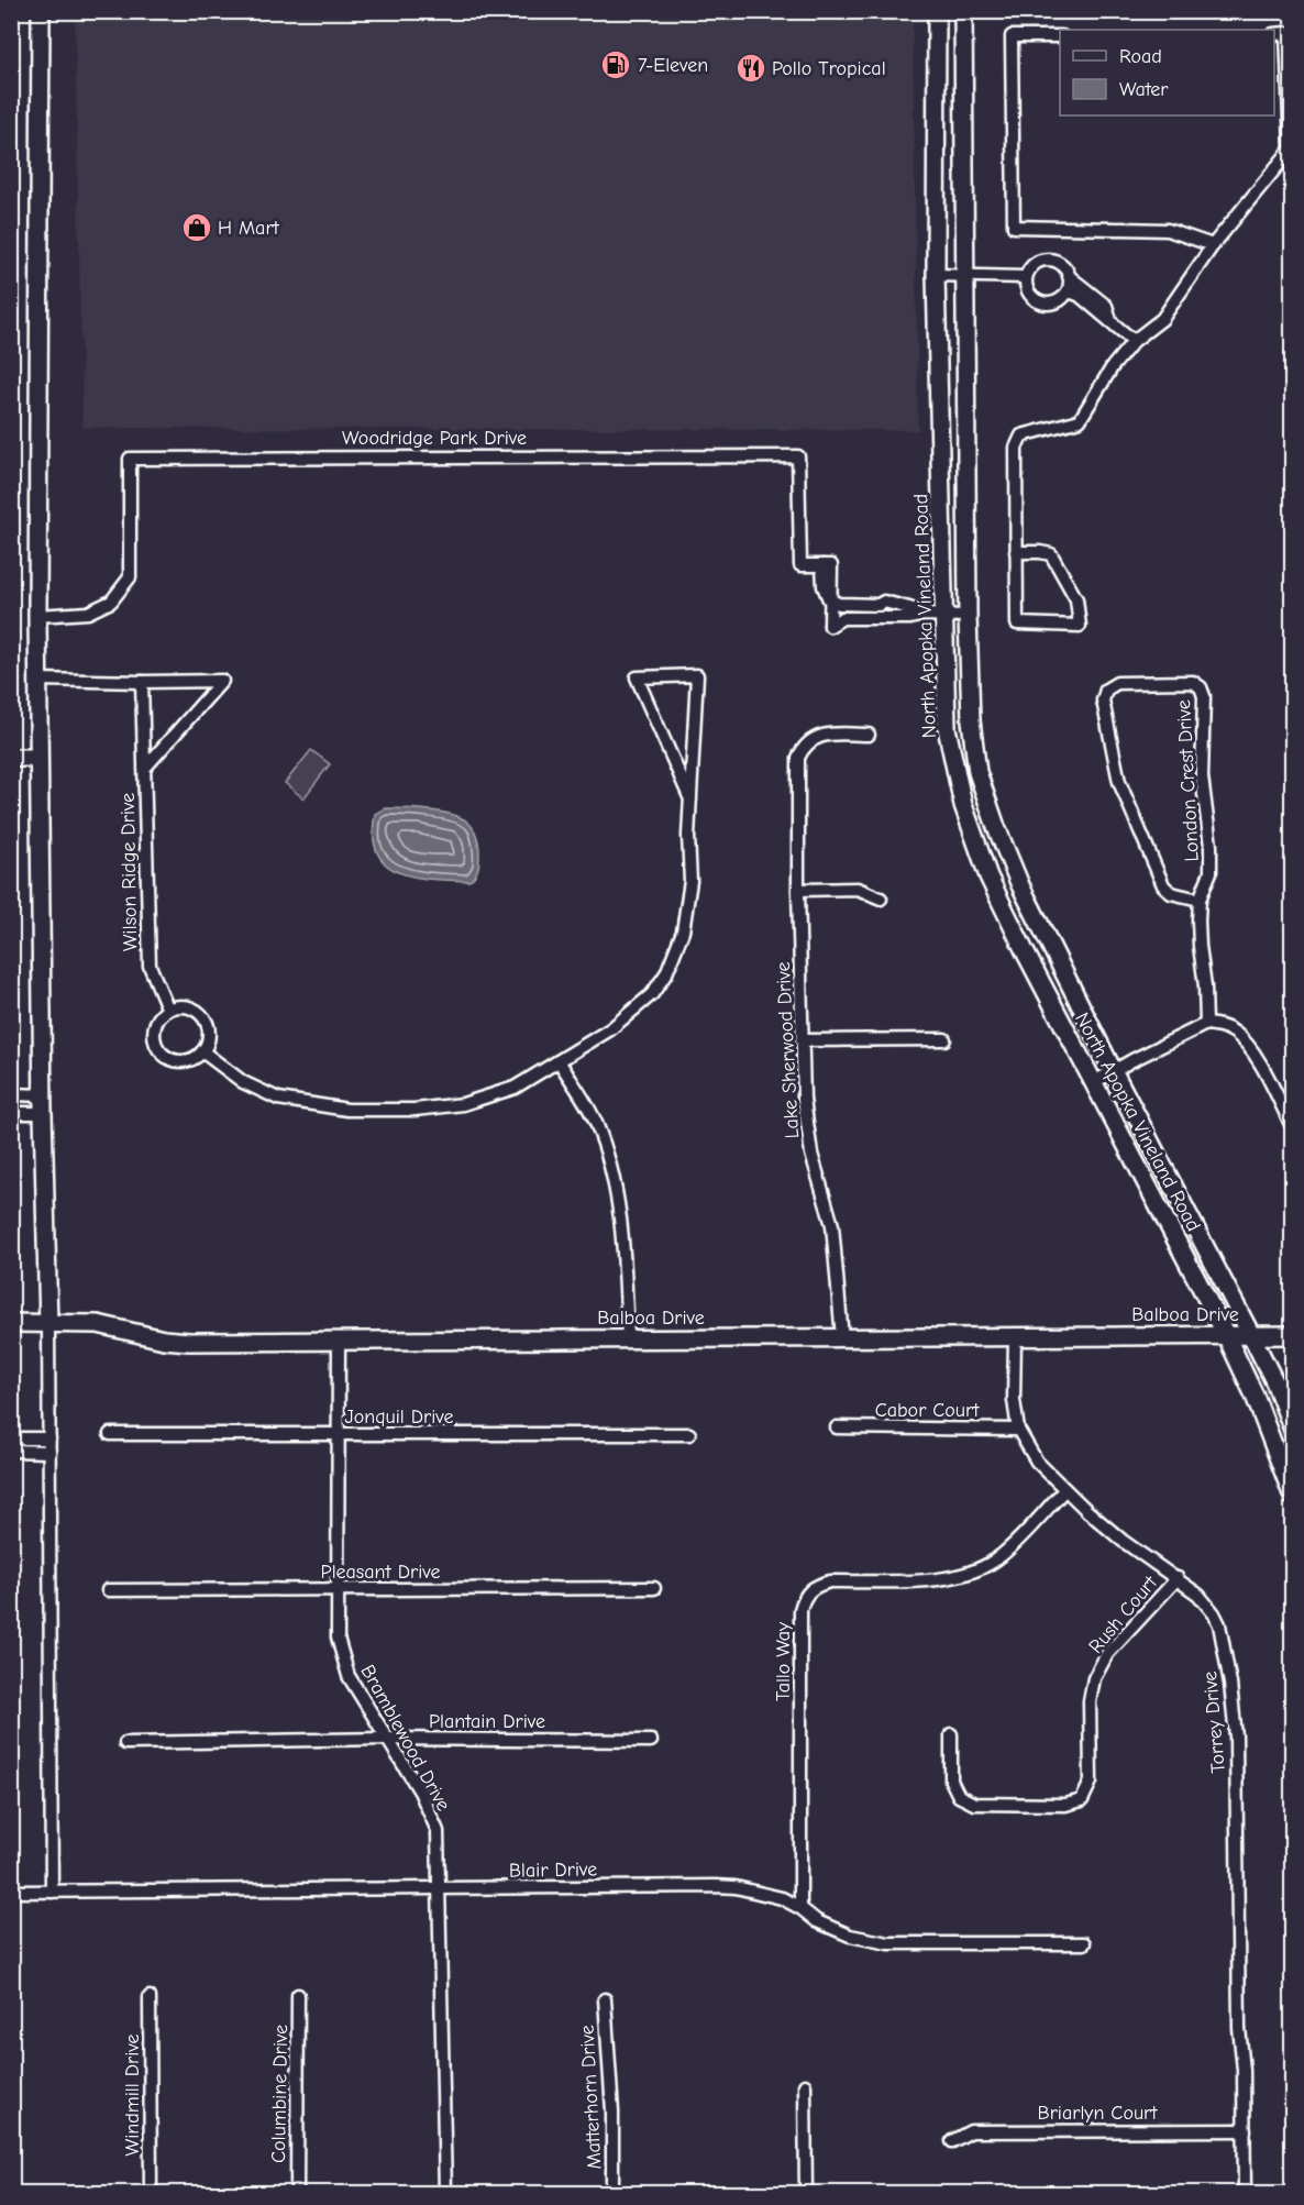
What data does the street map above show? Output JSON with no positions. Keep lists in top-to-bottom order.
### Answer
{
  "streets": {
    "street": [
      "Woodridge Park Drive",
      "North Apopka Vineland Road",
      "London Crest Drive",
      "Wilson Ridge Drive",
      "Lake Sherwood Drive",
      "Balboa Drive",
      "Cabor Court",
      "Jonquil Drive",
      "Pleasant Drive",
      "Rush Court",
      "Tallo Way",
      "Plantain Drive",
      "Torrey Drive",
      "Bramblewood Drive",
      "Blair Drive",
      "Columbine Drive",
      "Windmill Drive",
      "Matterhorn Drive",
      "Briarlyn Court"
    ]
  },
  "crossings": [
    ["Woodridge Park Drive", "North Apopka Vineland Road"],
    ["North Apopka Vineland Road", "Balboa Drive"],
    ["Lake Sherwood Drive", "Balboa Drive"],
    ["Balboa Drive", "Torrey Drive"],
    ["Balboa Drive", "Bramblewood Drive"],
    ["Cabor Court", "Torrey Drive"],
    ["Jonquil Drive", "Bramblewood Drive"],
    ["Pleasant Drive", "Bramblewood Drive"],
    ["Rush Court", "Torrey Drive"],
    ["Tallo Way", "Torrey Drive"],
    ["Tallo Way", "Blair Drive"],
    ["Plantain Drive", "Bramblewood Drive"],
    ["Torrey Drive", "Briarlyn Court"],
    ["Bramblewood Drive", "Blair Drive"]
  ],
  "places": {
    "fuel station": ["7-Eleven"],
    "restaurant": ["Pollo Tropical"],
    "shop": ["H Mart"]
  },
  "legend": ["Road", "Water"]
}
